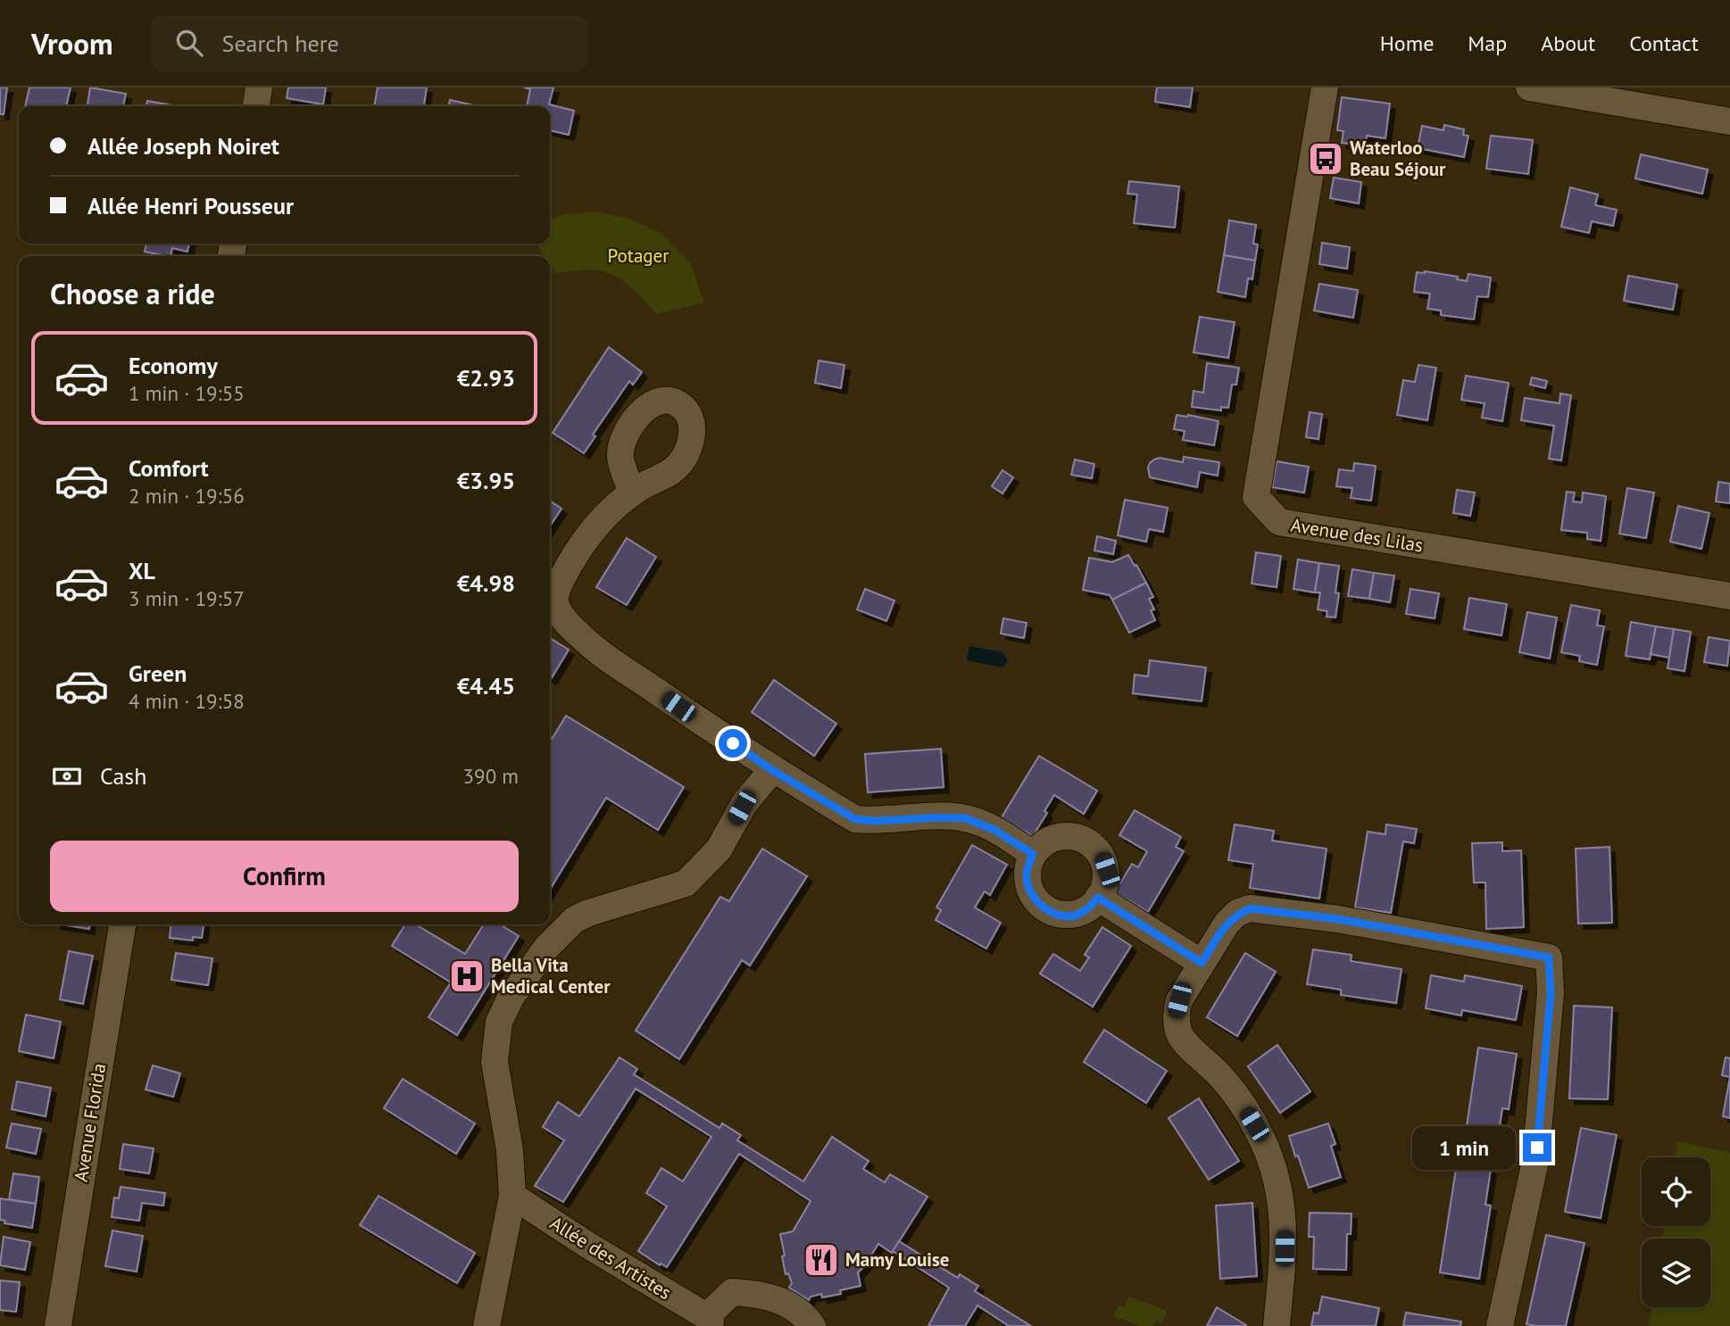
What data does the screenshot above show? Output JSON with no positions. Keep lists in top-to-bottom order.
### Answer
{
  "streets": {
    "street": ["Avenue des Lilas", "Avenue Florida", "Allée des Artistes"]
  },
  "parks": ["Potager"],
  "places": {
    "bus stop": ["Waterloo Beau Séjour"],
    "hospital": ["Bella Vita Medical Center"],
    "restaurant": ["Mamy Louise"]
  },
  "page": {
    "header": "Vroom",
    "search": "Search here",
    "nav": [
      "Home",
      "Map",
      "About",
      "Contact"
    ],
    "banner": ["Allée Joseph Noiret", "Allée Henri Pousseur"],
    "heading": "Choose a ride",
    "list": [
      {
        "name": "Economy",
        "note": "1 min · 19:55",
        "value": "€2.93"
      },
      {
        "name": "Comfort",
        "note": "2 min · 19:56",
        "value": "€3.95"
      },
      {
        "name": "XL",
        "note": "3 min · 19:57",
        "value": "€4.98"
      },
      {
        "name": "Green",
        "note": "4 min · 19:58",
        "value": "€4.45"
      }
    ],
    "pay": ["Cash", "390 m"],
    "buttons": "Confirm",
    "bubble": "1 min"
  }
}
